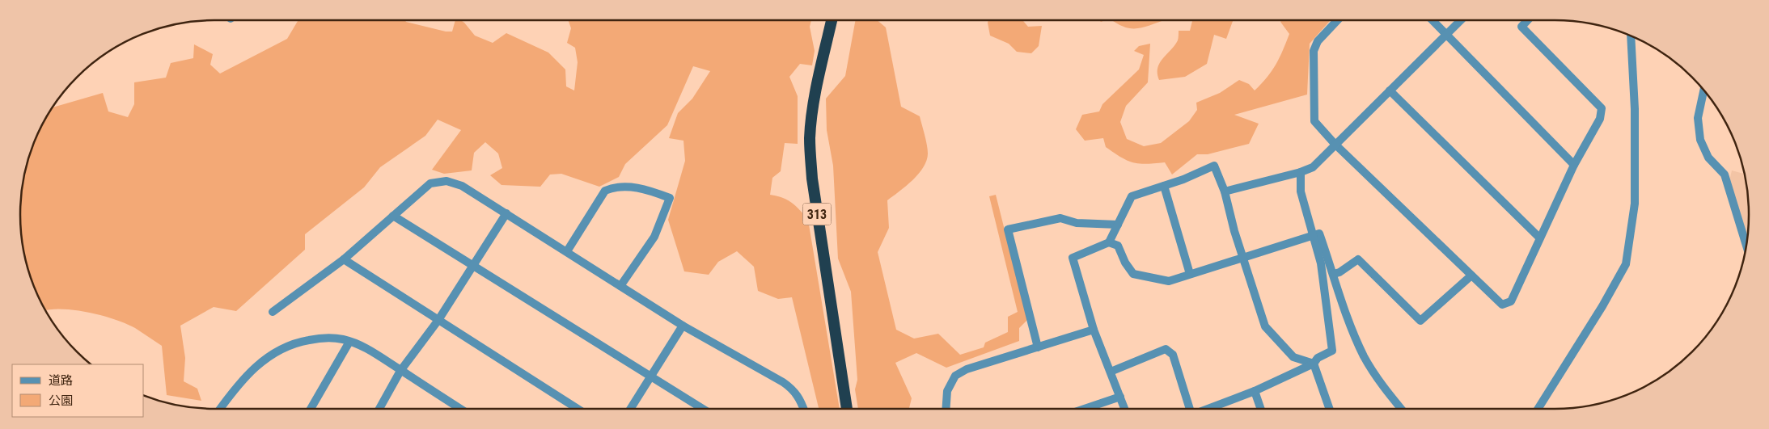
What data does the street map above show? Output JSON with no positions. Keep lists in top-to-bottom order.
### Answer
{
  "streets": {
    "highway": ["313"]
  },
  "legend": ["道路", "公園"]
}
